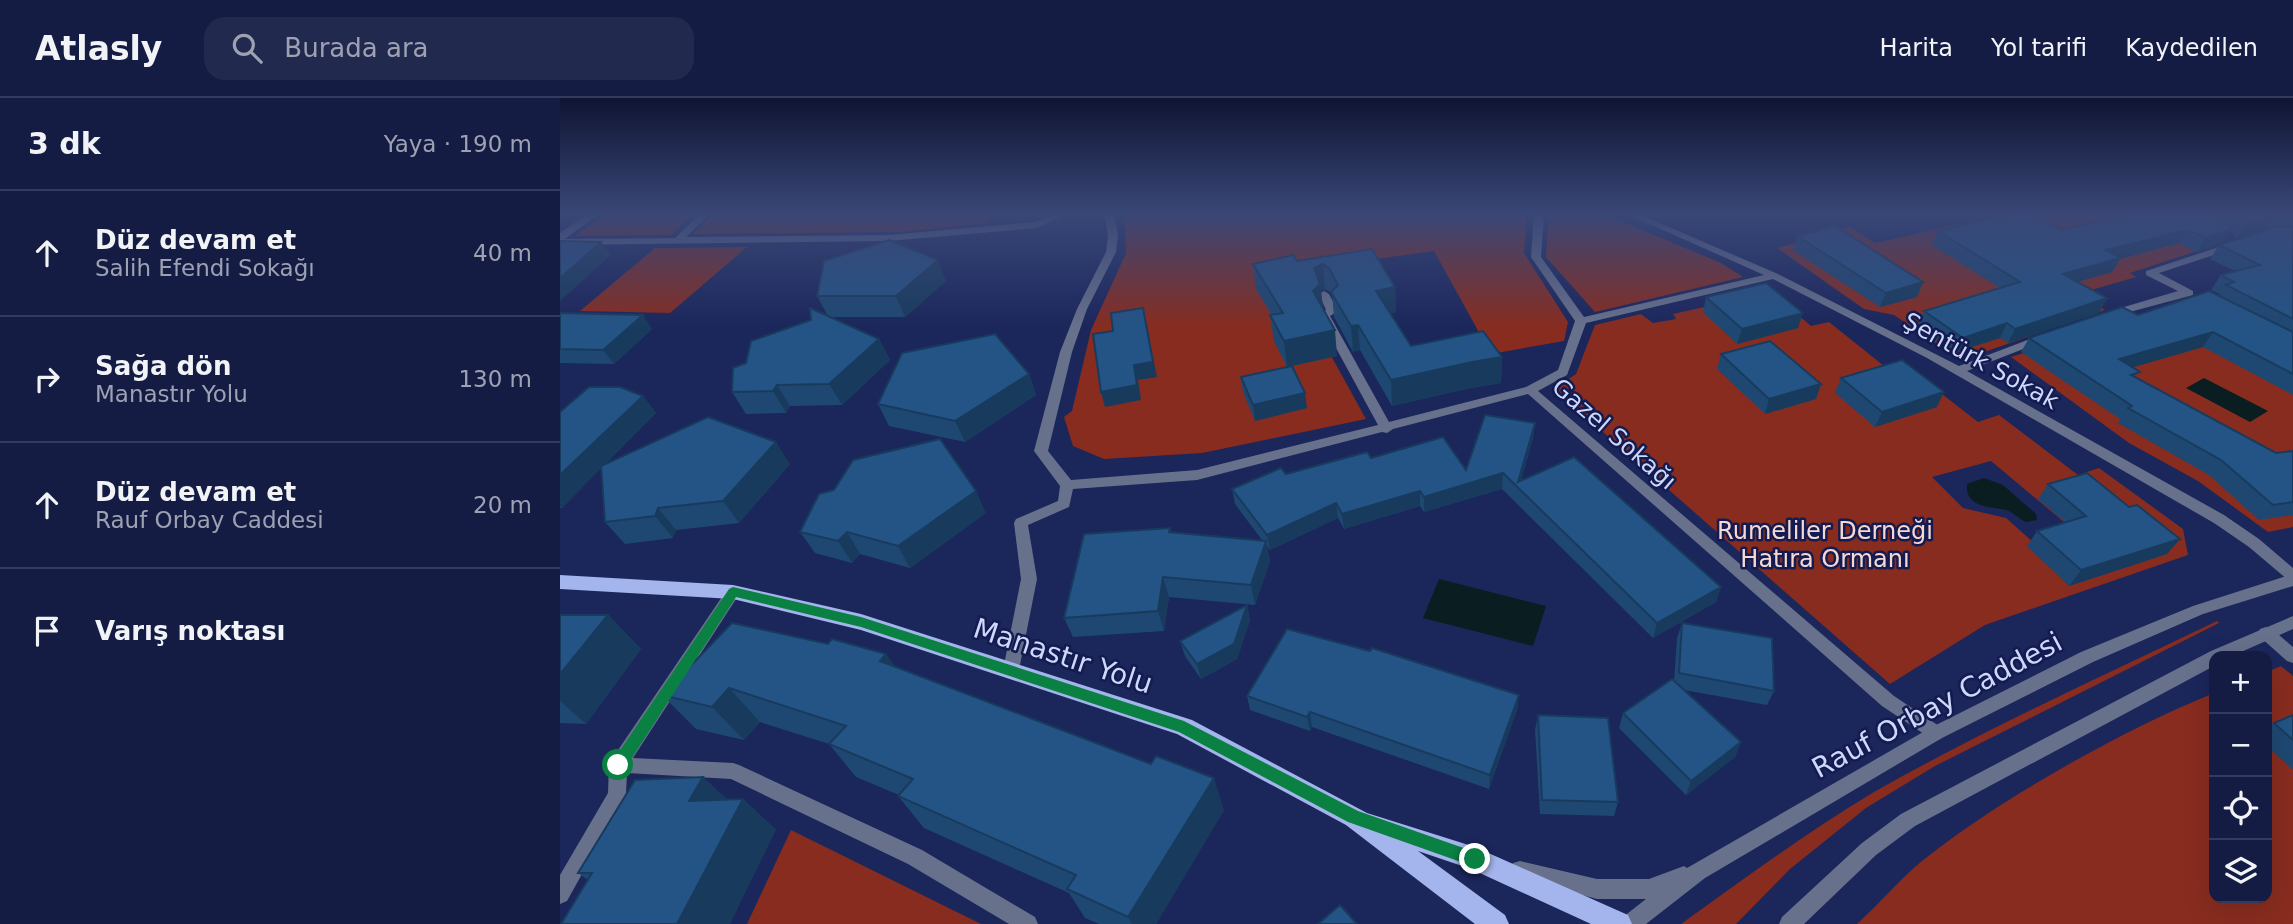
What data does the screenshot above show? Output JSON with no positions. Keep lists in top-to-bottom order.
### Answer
{
  "streets": {
    "main road": ["Manastır Yolu"],
    "street": ["Şentürk Sokak", "Gazel Sokağı", "Rauf Orbay Caddesi"]
  },
  "crossings": [
    ["Şentürk Sokak", "Rauf Orbay Caddesi"],
    ["Gazel Sokağı", "Rauf Orbay Caddesi"]
  ],
  "parks": ["Rumeliler Derneği Hatıra Ormanı"],
  "page": {
    "header": "Atlasly",
    "search": "Burada ara",
    "nav": ["Harita", "Yol tarifi", "Kaydedilen"],
    "heading": ["3 dk", "Yaya · 190 m"],
    "list": [
      ["Düz devam et", "Salih Efendi Sokağı", "40 m"],
      ["Sağa dön", "Manastır Yolu", "130 m"],
      ["Düz devam et", "Rauf Orbay Caddesi", "20 m"],
      "Varış noktası"
    ],
    "map_buttons": ["+", "−"]
  }
}
